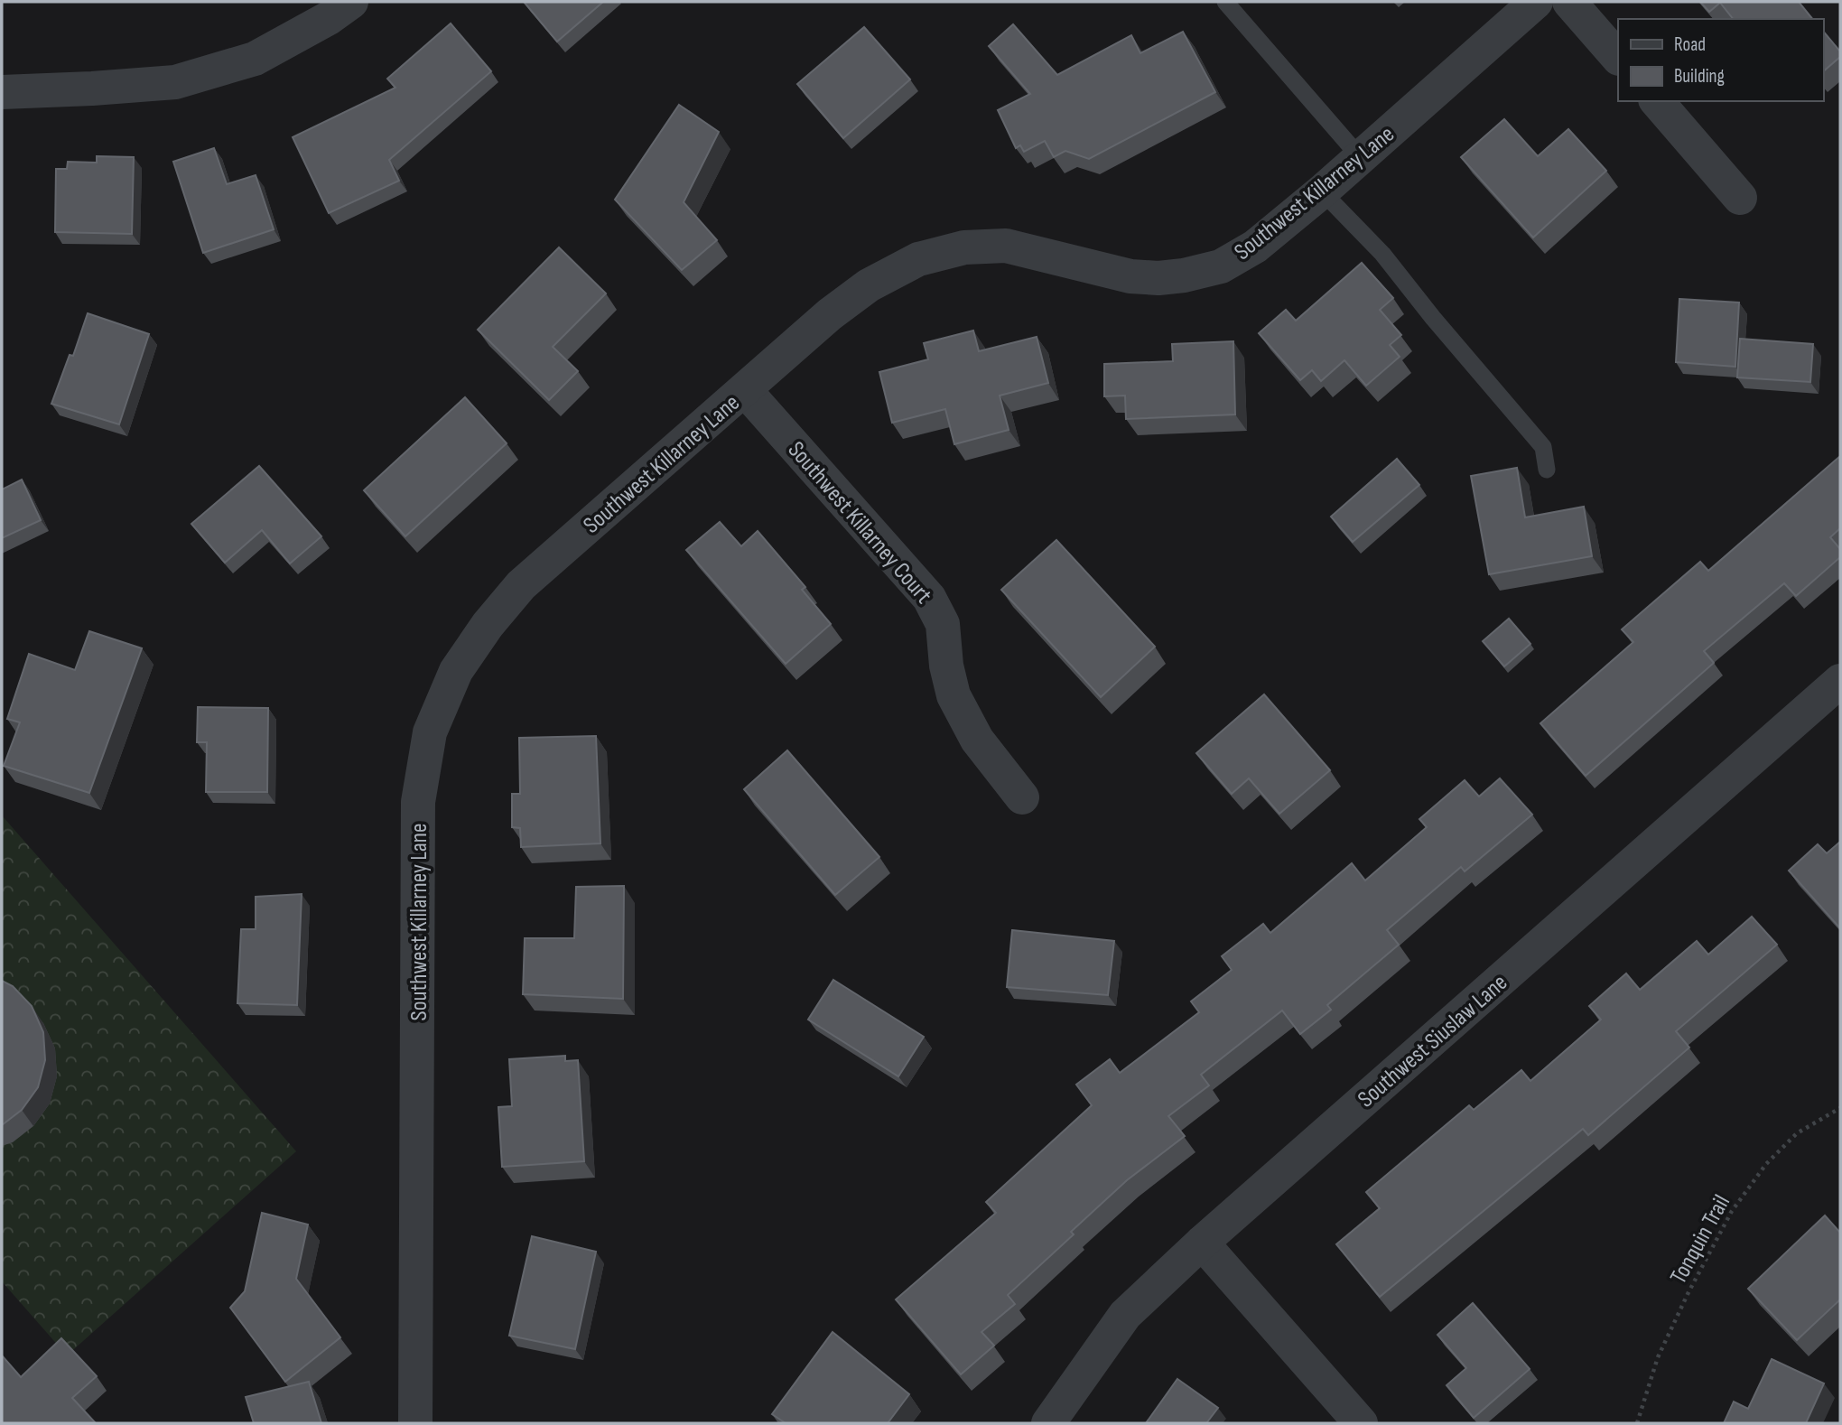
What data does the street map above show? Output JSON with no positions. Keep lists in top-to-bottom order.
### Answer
{
  "streets": {
    "street": ["Southwest Killarney Lane", "Southwest Killarney Court", "Southwest Siuslaw Lane"],
    "path": ["Tonquin Trail"]
  },
  "crossings": [
    ["Southwest Killarney Lane", "Southwest Killarney Court"]
  ],
  "legend": ["Road", "Building"]
}
